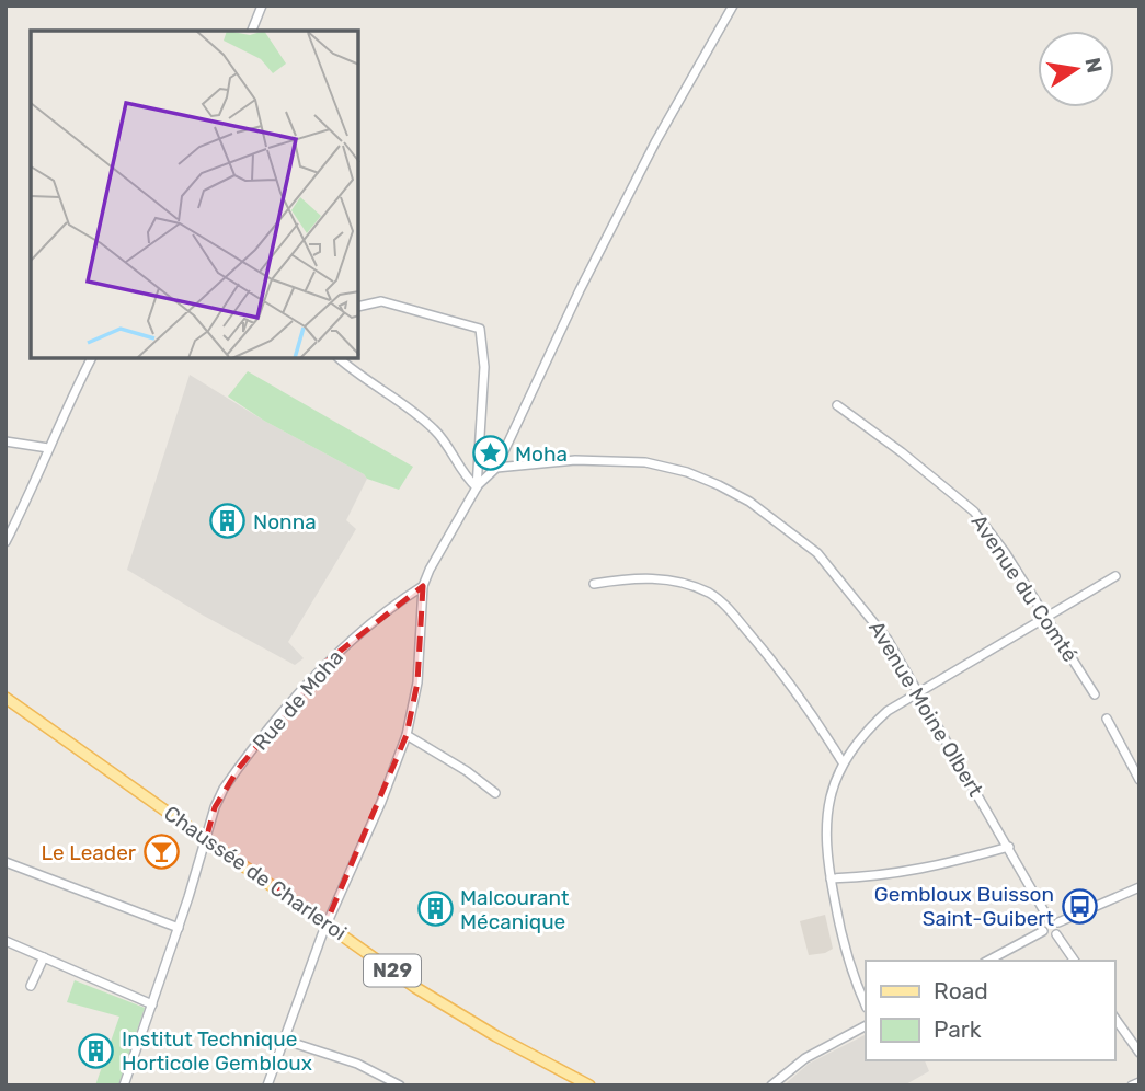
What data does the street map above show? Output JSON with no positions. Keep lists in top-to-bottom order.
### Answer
{
  "streets": {
    "main road": ["Chaussée de Charleroi", "N29"],
    "street": ["Avenue du Comté", "Rue de Moha", "Avenue Moine Olbert"]
  },
  "crossings": [
    ["Rue de Moha", "Chaussée de Charleroi"]
  ],
  "places": {
    "place": ["Moha"],
    "building": ["Nonna", "Malcourant Mécanique", "Institut Technique Horticole Gembloux"],
    "bar": ["Le Leader"],
    "bus stop": ["Gembloux Buisson Saint-Guibert"]
  },
  "legend": ["Road", "Park"],
  "north": "right"
}
